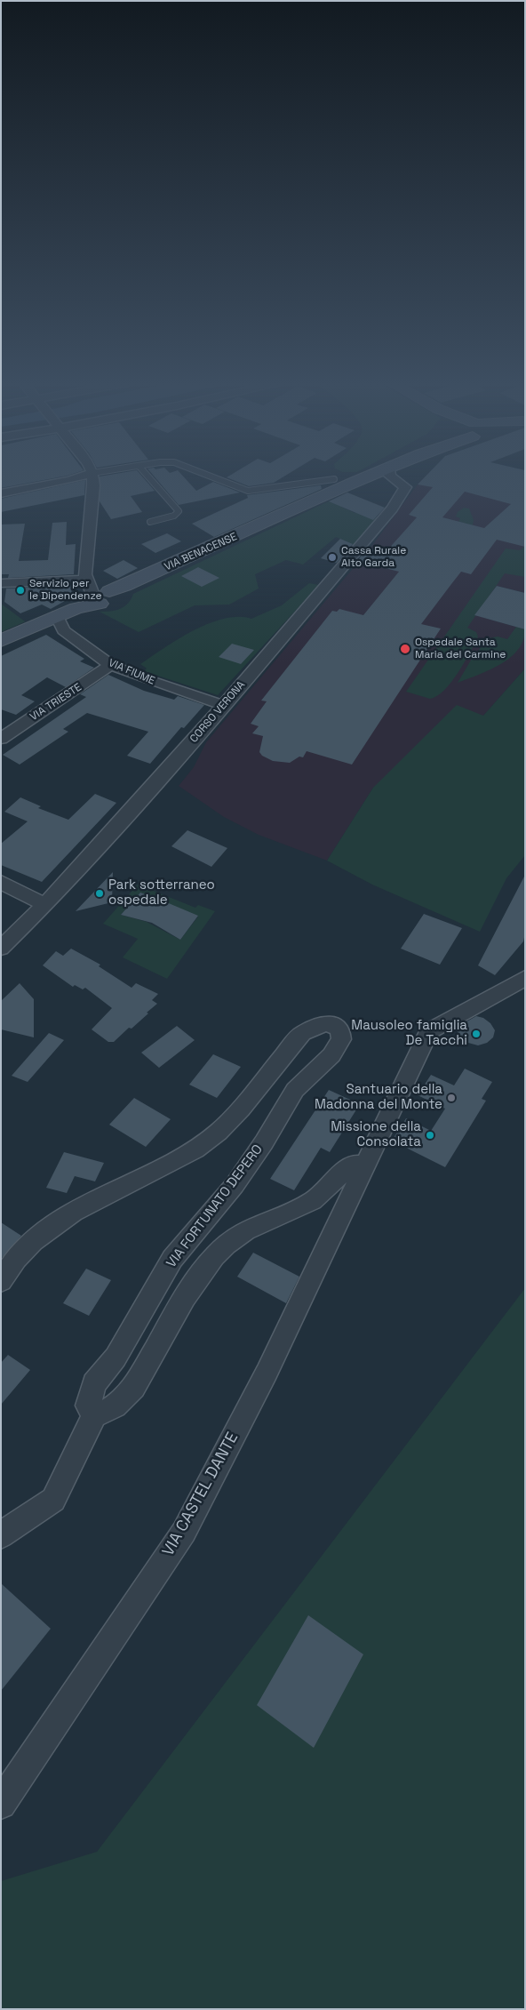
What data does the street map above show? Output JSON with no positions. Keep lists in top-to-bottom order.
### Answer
{
  "streets": {
    "main road": ["VIA BENACENSE"],
    "street": [
      "VIA FIUME",
      "VIA TRIESTE",
      "CORSO VERONA",
      "VIA FORTUNATO DEPERO",
      "VIA CASTEL DANTE"
    ]
  },
  "crossings": [
    ["VIA BENACENSE", "VIA FIUME"],
    ["VIA FIUME", "VIA TRIESTE"],
    ["VIA FIUME", "CORSO VERONA"]
  ],
  "places": [
    "Cassa Rurale Alto Garda",
    "Servizio per le Dipendenze",
    "Ospedale Santa Maria del Carmine",
    "Park sotterraneo ospedale",
    "Mausoleo famiglia De Tacchi",
    "Santuario della Madonna del Monte",
    "Missione della Consolata"
  ]
}
